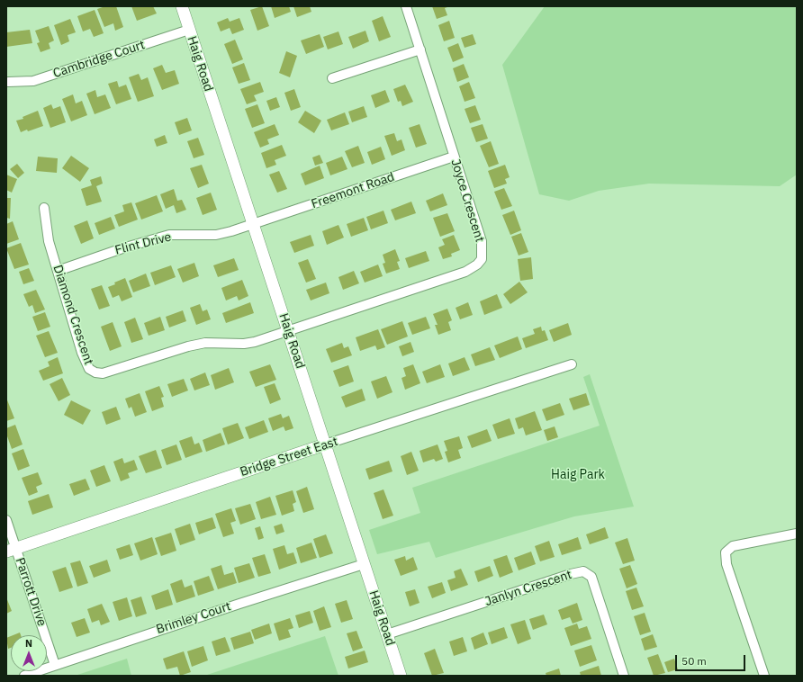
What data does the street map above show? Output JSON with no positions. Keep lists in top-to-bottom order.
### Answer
{
  "streets": {
    "street": [
      "Cambridge Court",
      "Haig Road",
      "Freemont Road",
      "Joyce Crescent",
      "Flint Drive",
      "Diamond Crescent",
      "Bridge Street East",
      "Janlyn Crescent",
      "Parrott Drive",
      "Brimley Court"
    ]
  },
  "crossings": [
    ["Cambridge Court", "Haig Road"],
    ["Haig Road", "Freemont Road"],
    ["Haig Road", "Joyce Crescent"],
    ["Haig Road", "Flint Drive"],
    ["Haig Road", "Diamond Crescent"],
    ["Haig Road", "Bridge Street East"],
    ["Haig Road", "Janlyn Crescent"],
    ["Haig Road", "Brimley Court"],
    ["Freemont Road", "Joyce Crescent"],
    ["Freemont Road", "Flint Drive"],
    ["Joyce Crescent", "Diamond Crescent"],
    ["Flint Drive", "Diamond Crescent"],
    ["Bridge Street East", "Parrott Drive"],
    ["Parrott Drive", "Brimley Court"]
  ],
  "parks": ["Haig Park"],
  "scale_bar": "50 m",
  "north": "top"
}
